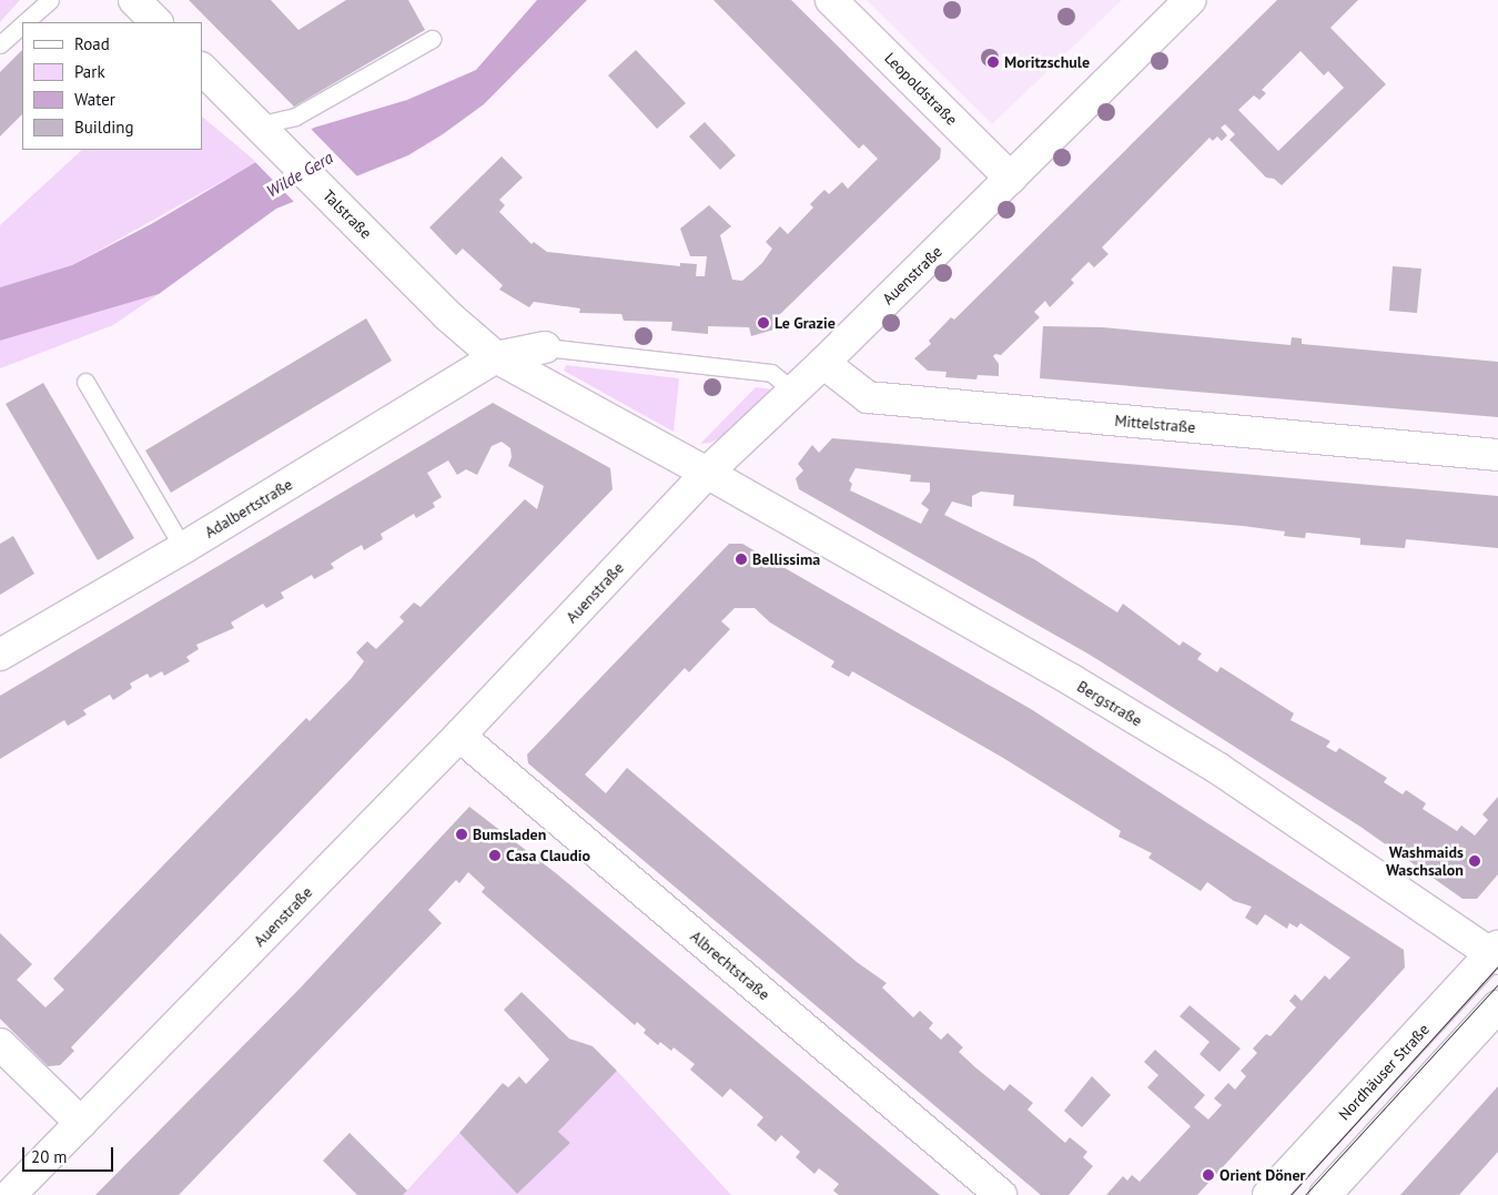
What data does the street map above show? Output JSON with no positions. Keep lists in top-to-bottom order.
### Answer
{
  "streets": {
    "street": [
      "Leopoldstraße",
      "Talstraße",
      "Auenstraße",
      "Mittelstraße",
      "Adalbertstraße",
      "Bergstraße",
      "Albrechtstraße",
      "Nordhäuser Straße"
    ]
  },
  "crossings": [
    ["Leopoldstraße", "Auenstraße"],
    ["Talstraße", "Auenstraße"],
    ["Talstraße", "Adalbertstraße"],
    ["Talstraße", "Bergstraße"],
    ["Auenstraße", "Mittelstraße"],
    ["Auenstraße", "Bergstraße"],
    ["Auenstraße", "Albrechtstraße"],
    ["Bergstraße", "Nordhäuser Straße"]
  ],
  "water": ["Wilde Gera"],
  "places": [
    "Moritzschule",
    "Le Grazie",
    "Bellissima",
    "Bumsladen",
    "Casa Claudio",
    "Washmaids Waschsalon",
    "Orient Döner"
  ],
  "legend": [
    "Road",
    "Park",
    "Water",
    "Building"
  ],
  "scale_bar": "20 m"
}
